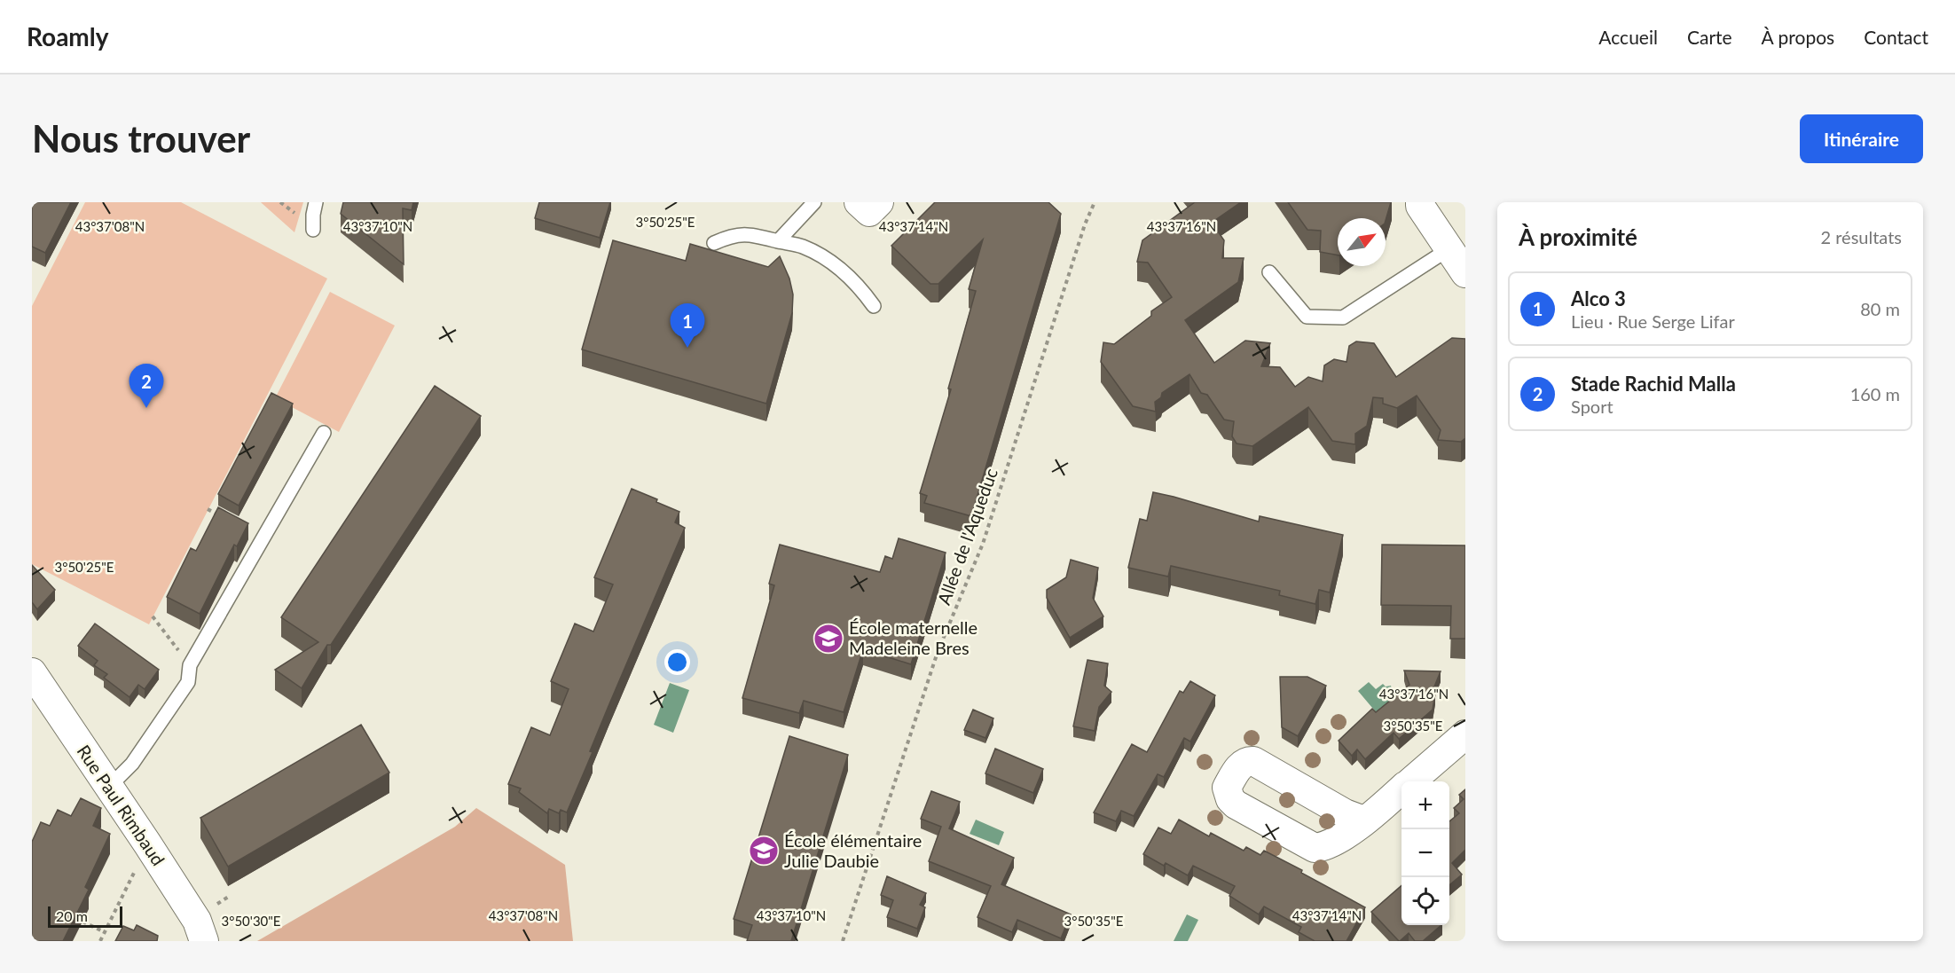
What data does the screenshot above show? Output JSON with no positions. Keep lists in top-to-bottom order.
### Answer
{
  "streets": {
    "street": ["Rue Paul Rimbaud"],
    "path": ["Allée de l'Aqueduc"]
  },
  "places": {
    "school or university": ["École maternelle Madeleine Bres", "École élémentaire Julie Daubie"]
  },
  "scale_bar": "20 m",
  "north": "top right",
  "page": {
    "header": "Roamly",
    "nav": [
      "Accueil",
      "Carte",
      "À propos",
      "Contact"
    ],
    "buttons": "Itinéraire",
    "title": "Nous trouver",
    "heading": ["À proximité", "2 résultats"],
    "list": [
      {
        "mark": "1",
        "name": "Alco 3",
        "note": "Lieu · Rue Serge Lifar",
        "value": "80 m"
      },
      {
        "mark": "2",
        "name": "Stade Rachid Malla",
        "note": "Sport",
        "value": "160 m"
      }
    ],
    "pins": ["1", "2"],
    "map_buttons": ["+", "−"],
    "scale": "20 m"
  },
  "coordinates": [
    "3°50'25\"E",
    "43°37'16\"N",
    "43°37'08\"N",
    "43°37'10\"N",
    "43°37'14\"N",
    "3°50'35\"E",
    "3°50'30\"E"
  ]
}
